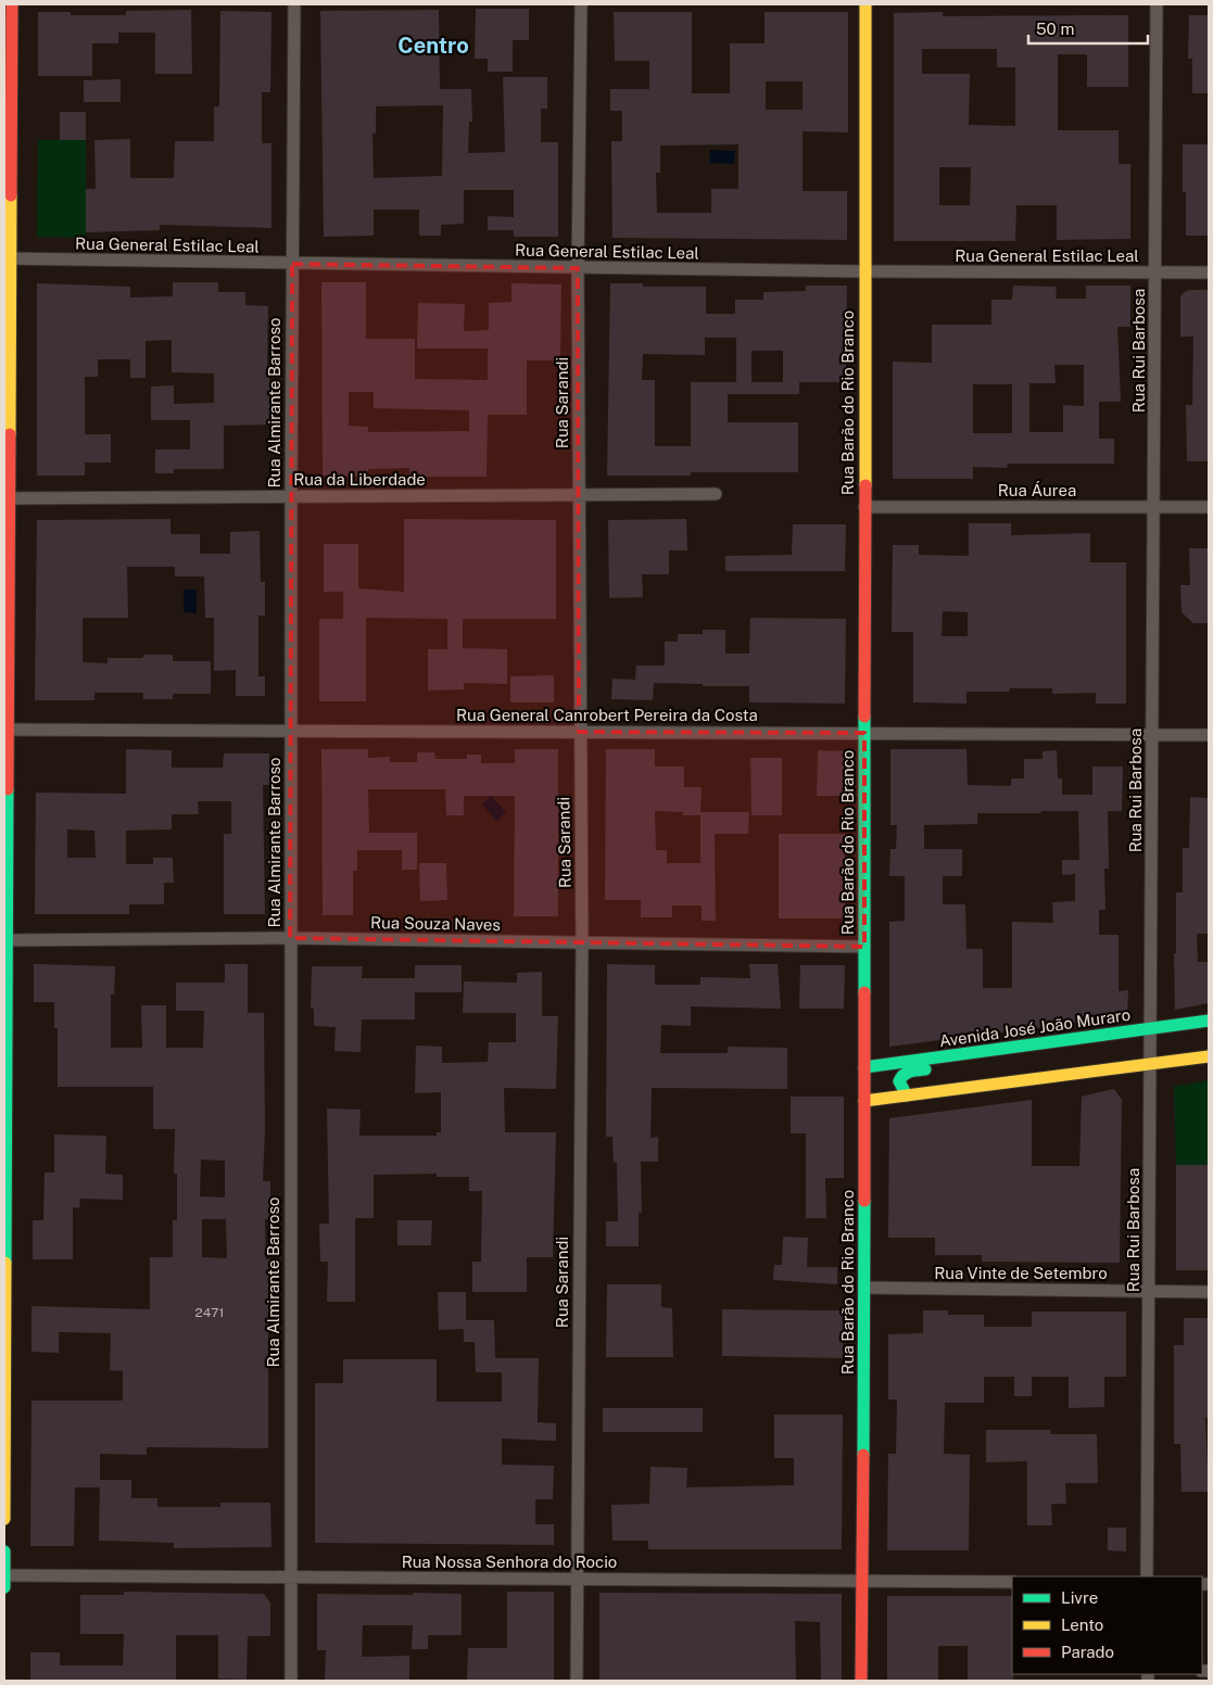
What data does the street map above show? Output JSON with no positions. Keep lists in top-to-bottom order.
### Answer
{
  "streets": {
    "street": [
      "Rua General Estilac Leal",
      "Rua Rui Barbosa",
      "Rua Almirante Barroso",
      "Rua Sarandi",
      "Rua Barão do Rio Branco",
      "Rua da Liberdade",
      "Rua Áurea",
      "Rua General Canrobert Pereira da Costa",
      "Rua Souza Naves",
      "Avenida José João Muraro",
      "Rua Vinte de Setembro",
      "Rua Nossa Senhora do Rocio"
    ]
  },
  "crossings": [
    ["Rua General Estilac Leal", "Rua Rui Barbosa"],
    ["Rua General Estilac Leal", "Rua Almirante Barroso"],
    ["Rua General Estilac Leal", "Rua Sarandi"],
    ["Rua General Estilac Leal", "Rua Barão do Rio Branco"],
    ["Rua Rui Barbosa", "Rua Áurea"],
    ["Rua Rui Barbosa", "Rua General Canrobert Pereira da Costa"],
    ["Rua Rui Barbosa", "Avenida José João Muraro"],
    ["Rua Rui Barbosa", "Rua Vinte de Setembro"],
    ["Rua Almirante Barroso", "Rua da Liberdade"],
    ["Rua Almirante Barroso", "Rua General Canrobert Pereira da Costa"],
    ["Rua Almirante Barroso", "Rua Souza Naves"],
    ["Rua Almirante Barroso", "Rua Nossa Senhora do Rocio"],
    ["Rua Sarandi", "Rua da Liberdade"],
    ["Rua Sarandi", "Rua General Canrobert Pereira da Costa"],
    ["Rua Sarandi", "Rua Souza Naves"],
    ["Rua Sarandi", "Rua Nossa Senhora do Rocio"],
    ["Rua Barão do Rio Branco", "Rua Áurea"],
    ["Rua Barão do Rio Branco", "Rua General Canrobert Pereira da Costa"],
    ["Rua Barão do Rio Branco", "Rua Souza Naves"],
    ["Rua Barão do Rio Branco", "Avenida José João Muraro"],
    ["Rua Barão do Rio Branco", "Rua Vinte de Setembro"],
    ["Rua Barão do Rio Branco", "Rua Nossa Senhora do Rocio"]
  ],
  "districts": ["Centro"],
  "house_numbers": ["2471"],
  "legend": ["Livre", "Lento", "Parado"],
  "scale_bar": "50 m"
}
